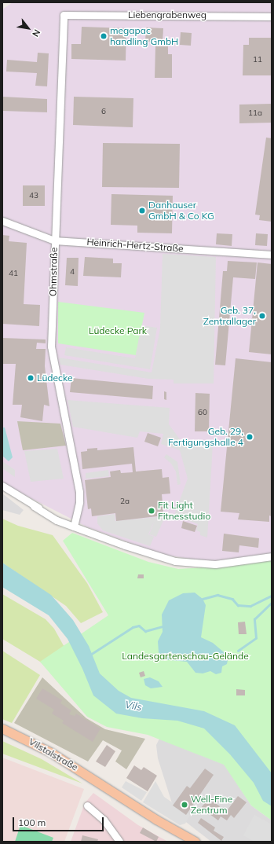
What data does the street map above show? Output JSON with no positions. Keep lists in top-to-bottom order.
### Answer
{
  "streets": {
    "main road": ["Vilstalstraße"],
    "street": ["Liebengrabenweg", "Heinrich-Hertz-Straße", "Ohmstraße"]
  },
  "crossings": [
    ["Liebengrabenweg", "Ohmstraße"],
    ["Heinrich-Hertz-Straße", "Ohmstraße"]
  ],
  "water": ["Vils"],
  "parks": ["Lüdecke Park", "Landesgartenschau-Gelände"],
  "places": [
    "megapac handling GmbH",
    "Danhauser GmbH & Co KG",
    "Geb. 37, Zentrallager",
    "Lüdecke",
    "Geb. 29, Fertigungshalle 4",
    "Fit Light Fitnesstudio",
    "Well-Fine Zentrum"
  ],
  "house_numbers": [
    "11",
    "6",
    "11a",
    "43",
    "4",
    "41",
    "60",
    "2a"
  ],
  "scale_bar": "100 m",
  "north": "bottom right"
}
